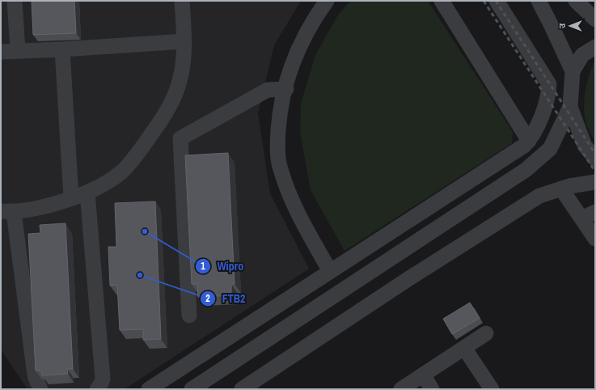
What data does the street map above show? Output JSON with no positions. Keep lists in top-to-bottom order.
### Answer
{
  "places": ["Wipro", "FTB2"],
  "north": "left"
}
